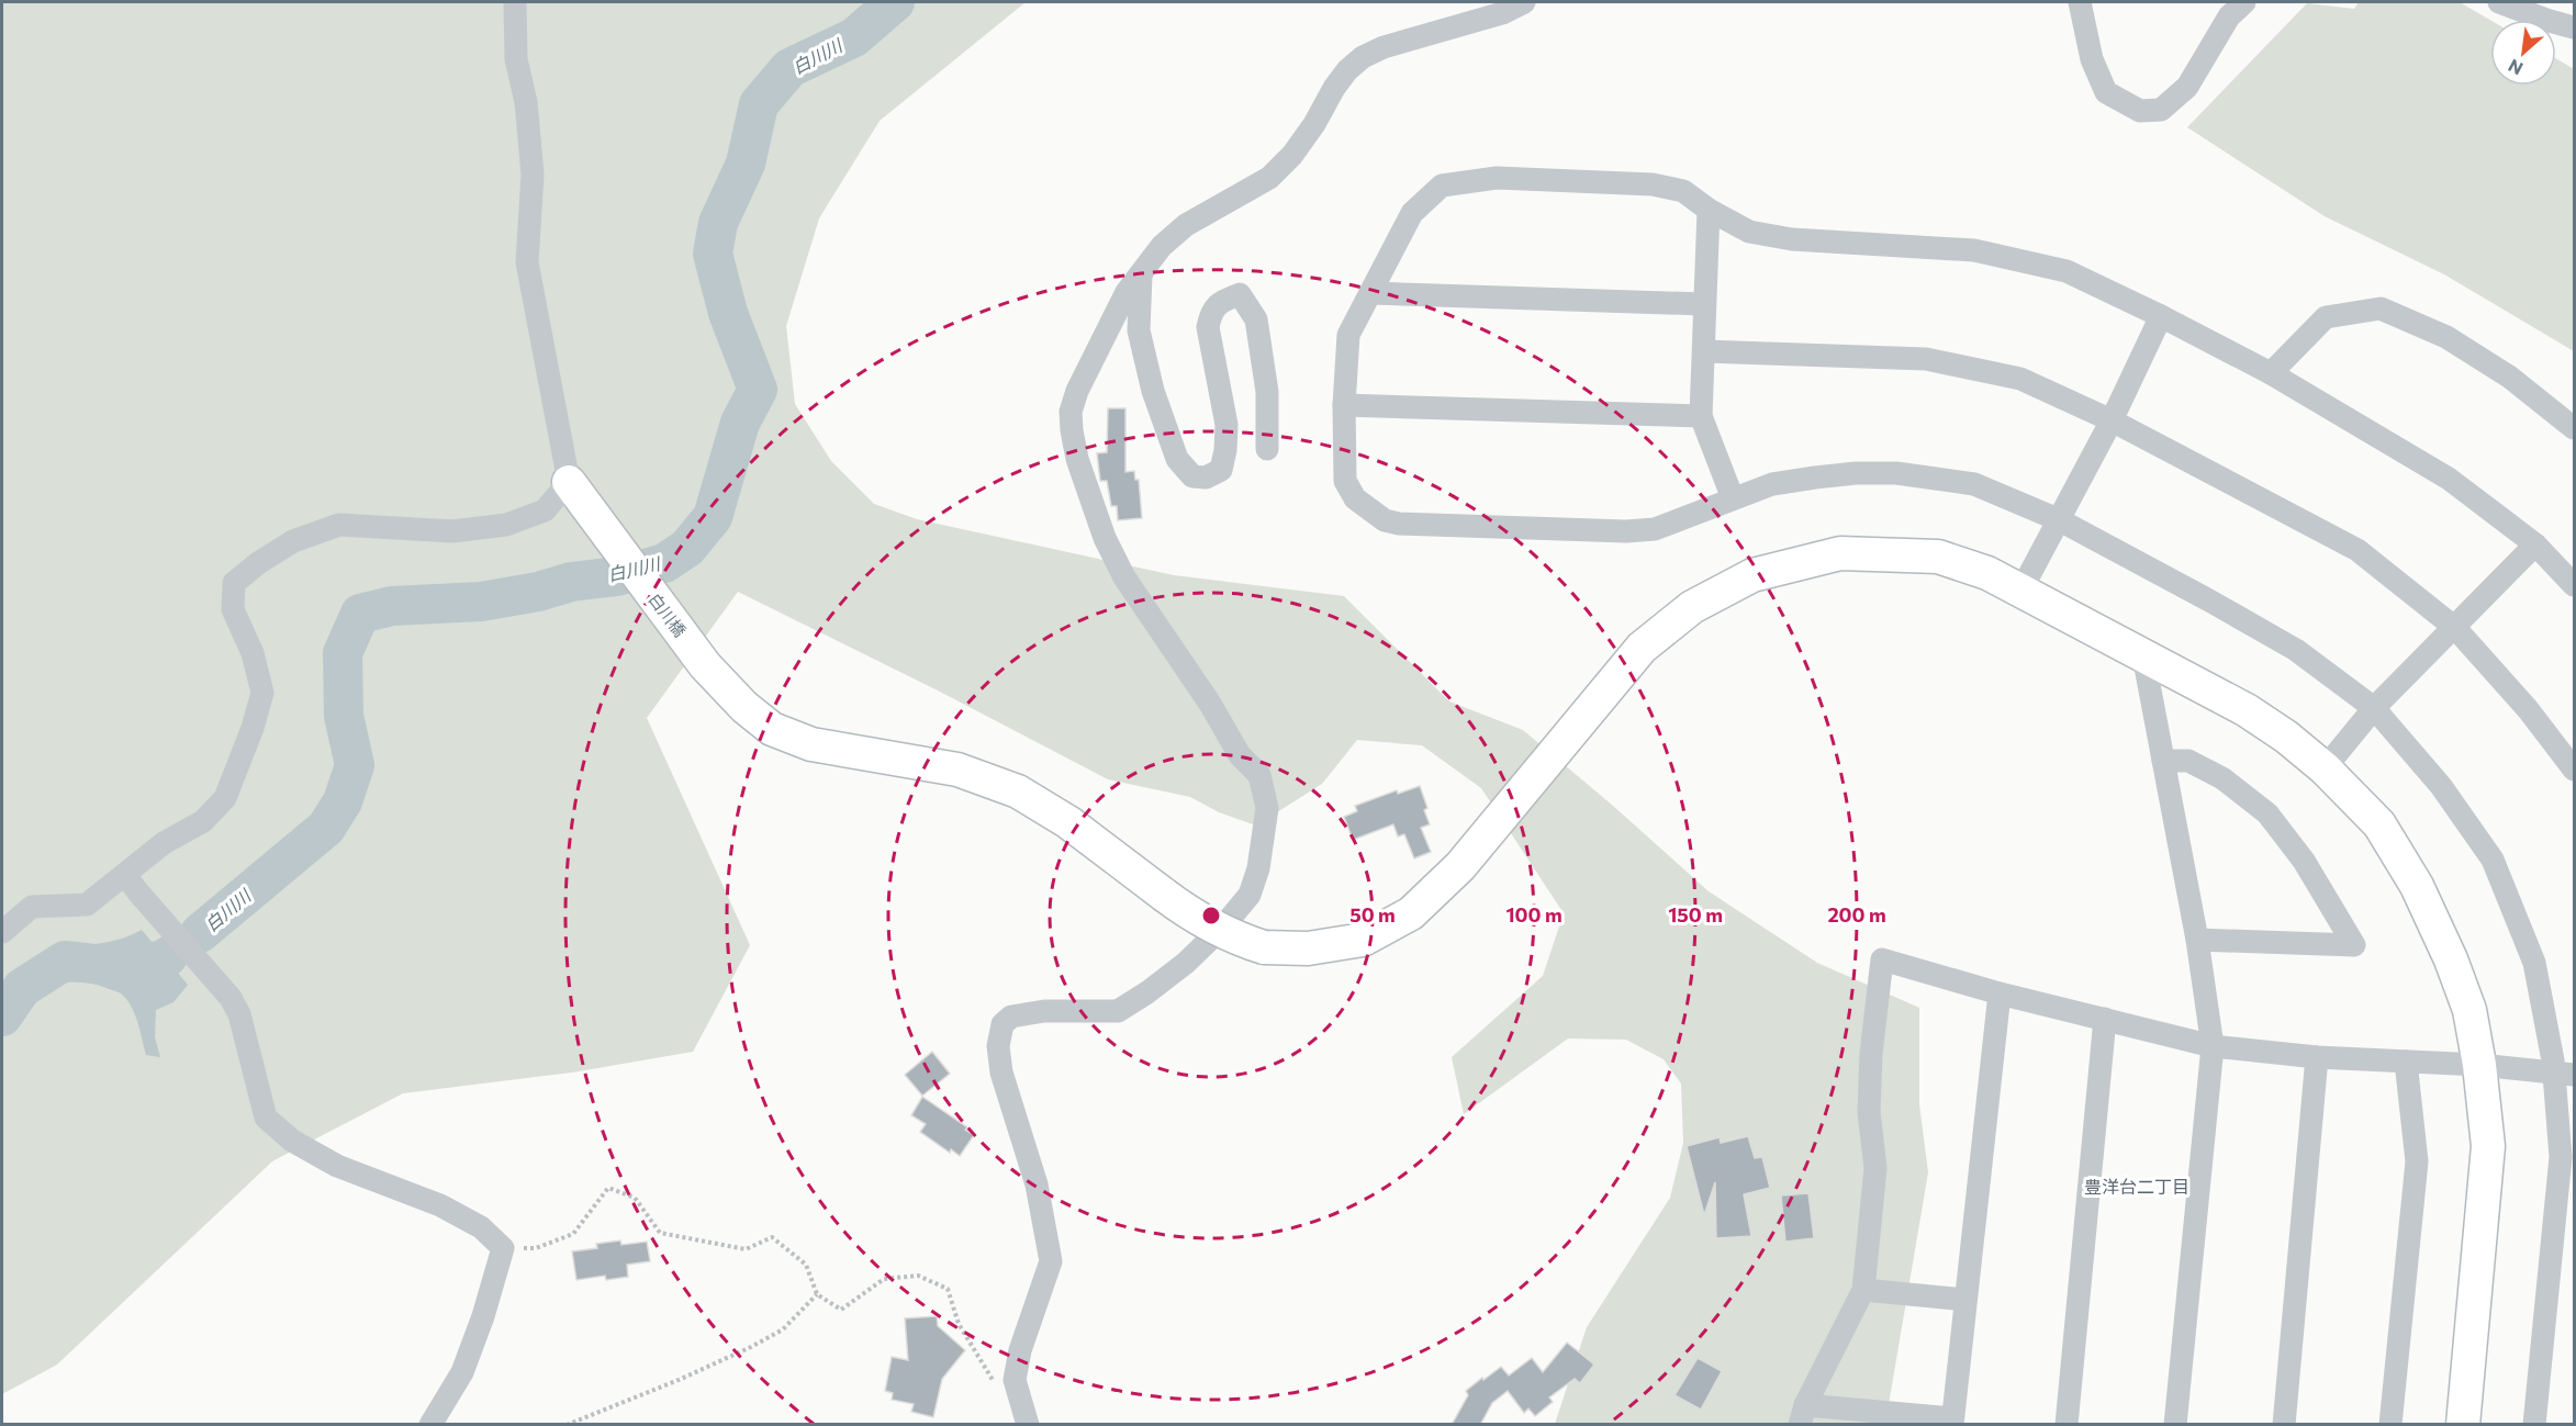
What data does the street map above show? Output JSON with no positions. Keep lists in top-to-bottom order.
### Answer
{
  "streets": {
    "street": ["白川橋"]
  },
  "districts": ["豊洋台二丁目"],
  "water": ["白川川"],
  "north": "bottom left",
  "rings": [
    "50 m",
    "100 m",
    "150 m",
    "200 m"
  ]
}
